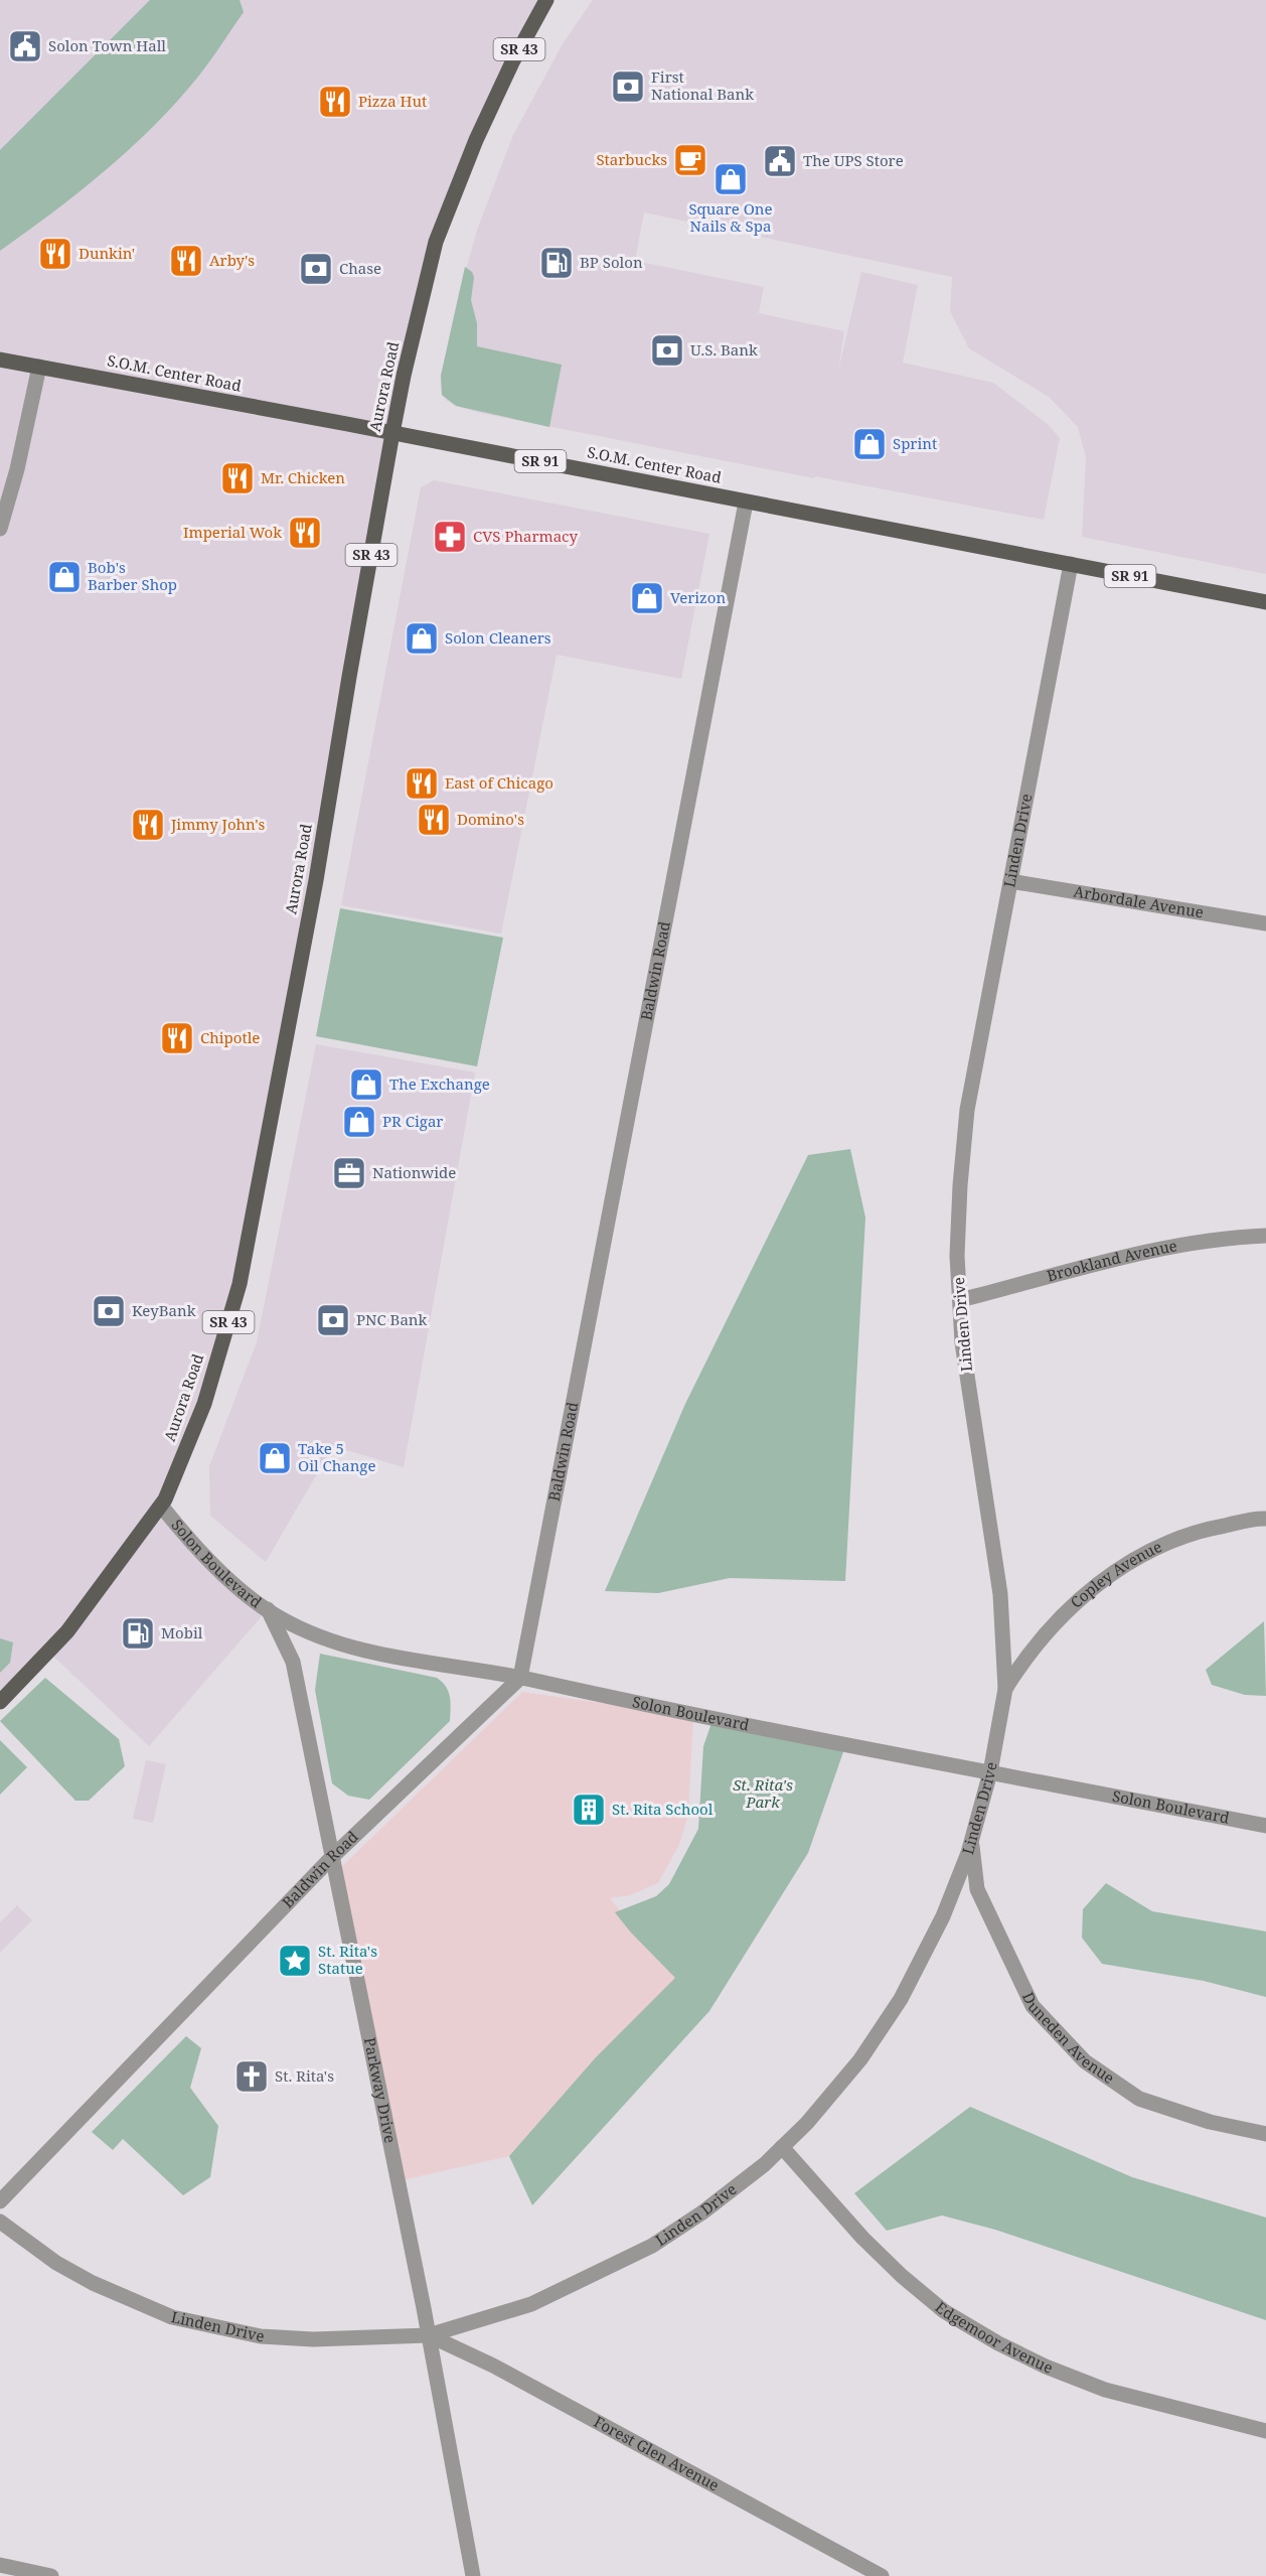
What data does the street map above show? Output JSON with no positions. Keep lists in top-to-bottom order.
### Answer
{
  "streets": {
    "main road": [
      "SR 43",
      "S.O.M. Center Road",
      "Aurora Road",
      "SR 91"
    ],
    "street": [
      "Linden Drive",
      "Arbordale Avenue",
      "Baldwin Road",
      "Brookland Avenue",
      "Solon Boulevard",
      "Copley Avenue",
      "Duneden Avenue",
      "Parkway Drive",
      "Edgemoor Avenue",
      "Forest Glen Avenue"
    ]
  },
  "crossings": [
    ["S.O.M. Center Road", "Aurora Road"],
    ["S.O.M. Center Road", "Linden Drive"],
    ["S.O.M. Center Road", "Baldwin Road"],
    ["Aurora Road", "Solon Boulevard"],
    ["Linden Drive", "Arbordale Avenue"],
    ["Linden Drive", "Brookland Avenue"],
    ["Linden Drive", "Solon Boulevard"],
    ["Linden Drive", "Copley Avenue"],
    ["Linden Drive", "Duneden Avenue"],
    ["Linden Drive", "Parkway Drive"],
    ["Linden Drive", "Edgemoor Avenue"],
    ["Linden Drive", "Forest Glen Avenue"],
    ["Baldwin Road", "Solon Boulevard"],
    ["Baldwin Road", "Parkway Drive"],
    ["Solon Boulevard", "Parkway Drive"],
    ["Parkway Drive", "Forest Glen Avenue"]
  ],
  "parks": ["St. Rita's Park"],
  "places": {
    "public building": ["Solon Town Hall", "The UPS Store"],
    "bank": [
      "First National Bank",
      "Chase",
      "U.S. Bank",
      "KeyBank",
      "PNC Bank"
    ],
    "restaurant": [
      "Pizza Hut",
      "Dunkin'",
      "Arby's",
      "Mr. Chicken",
      "Imperial Wok",
      "East of Chicago",
      "Domino's",
      "Jimmy John's",
      "Chipotle"
    ],
    "cafe": ["Starbucks"],
    "shop": [
      "Square One Nails & Spa",
      "Sprint",
      "Bob's Barber Shop",
      "Verizon",
      "Solon Cleaners",
      "The Exchange",
      "PR Cigar",
      "Take 5 Oil Change"
    ],
    "fuel station": ["BP Solon", "Mobil"],
    "pharmacy": ["CVS Pharmacy"],
    "office": ["Nationwide"],
    "building": ["St. Rita School"],
    "place": ["St. Rita's Statue"],
    "church": ["St. Rita's"]
  }
}
